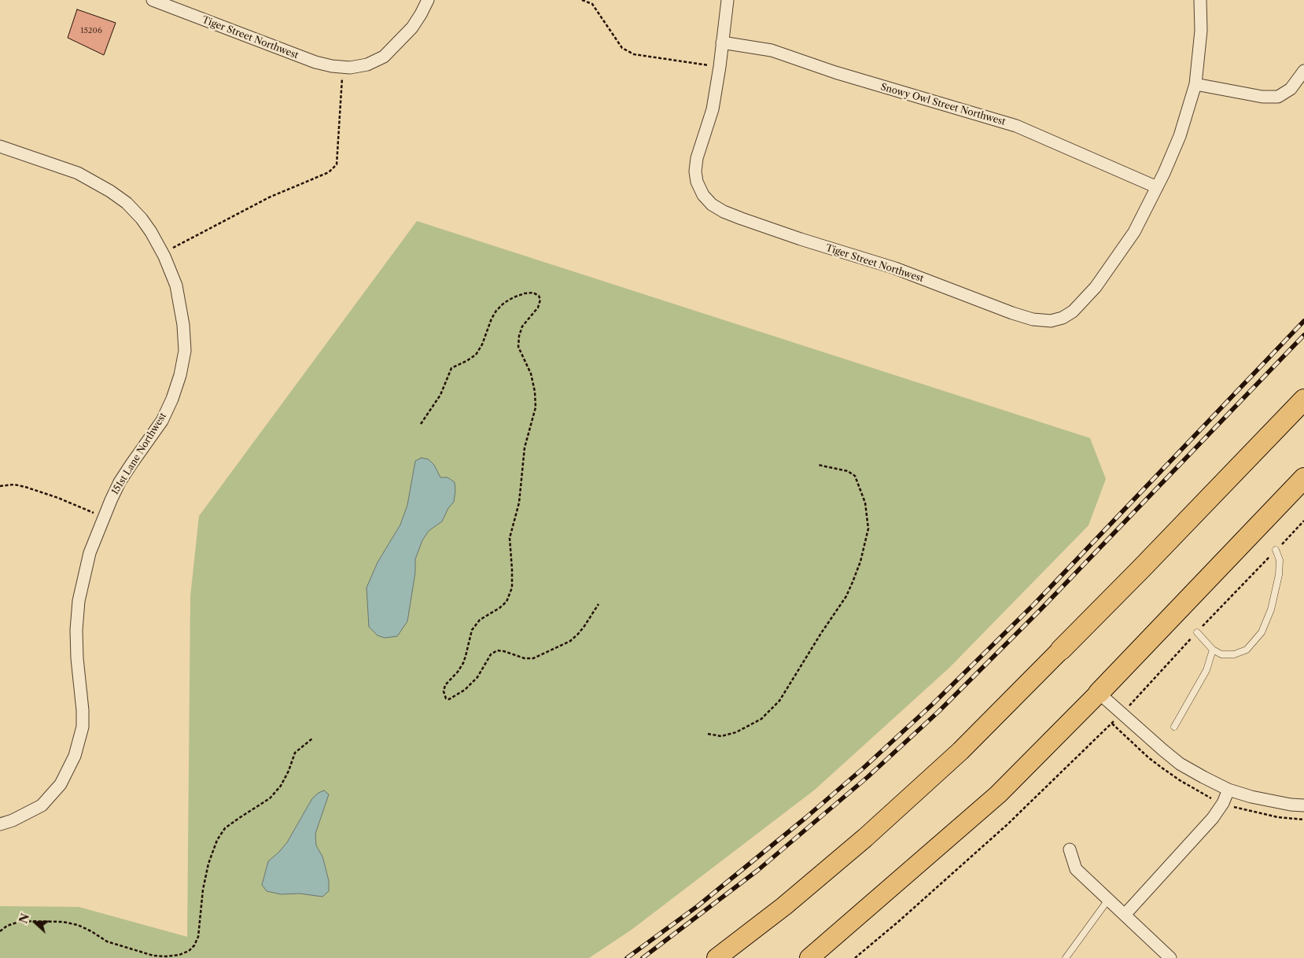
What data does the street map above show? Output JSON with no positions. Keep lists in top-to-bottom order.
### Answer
{
  "streets": {
    "street": ["Tiger Street Northwest", "Snowy Owl Street Northwest", "151st Lane Northwest"]
  },
  "crossings": [
    ["Tiger Street Northwest", "Snowy Owl Street Northwest"]
  ],
  "house_numbers": ["15206"],
  "north": "left"
}
